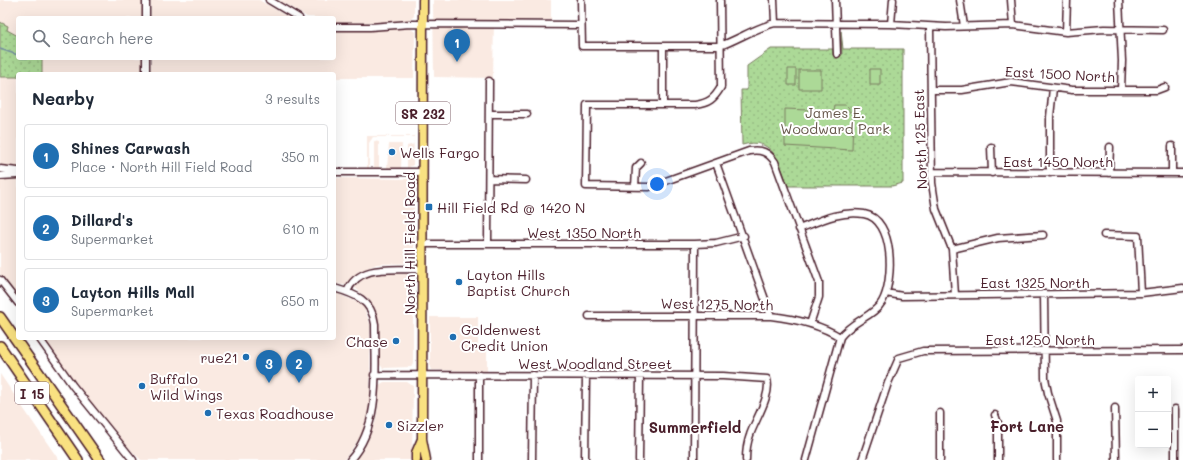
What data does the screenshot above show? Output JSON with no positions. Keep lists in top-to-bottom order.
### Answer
{
  "streets": {
    "highway": ["I 15"],
    "main road": ["SR 232", "North Hill Field Road"],
    "street": [
      "East 1500 North",
      "North 125 East",
      "East 1450 North",
      "West 1350 North",
      "East 1325 North",
      "West 1275 North",
      "East 1250 North",
      "West Woodland Street"
    ]
  },
  "crossings": [
    ["East 1500 North", "North 125 East"],
    ["SR 232", "North Hill Field Road"],
    ["North 125 East", "East 1450 North"],
    ["North 125 East", "East 1325 North"],
    ["West 1350 North", "North Hill Field Road"],
    ["North Hill Field Road", "West Woodland Street"]
  ],
  "districts": ["Fort Lane", "Summerfield"],
  "parks": ["James E. Woodward Park"],
  "places": {
    "other": [
      "Wells Fargo",
      "Layton Hills Baptist Church",
      "Goldenwest Credit Union",
      "Chase",
      "rue21",
      "Buffalo Wild Wings",
      "Texas Roadhouse",
      "Sizzler"
    ],
    "transit": ["Hill Field Rd @ 1420 N"]
  },
  "page": {
    "search": "Search here",
    "pins": ["1", "2", "3"],
    "heading": ["Nearby", "3 results"],
    "list": [
      {
        "mark": "1",
        "name": "Shines Carwash",
        "note": "Place · North Hill Field Road",
        "value": "350 m"
      },
      {
        "mark": "2",
        "name": "Dillard's",
        "note": "Supermarket",
        "value": "610 m"
      },
      {
        "mark": "3",
        "name": "Layton Hills Mall",
        "note": "Supermarket",
        "value": "650 m"
      }
    ],
    "map_buttons": ["+", "−"]
  }
}
